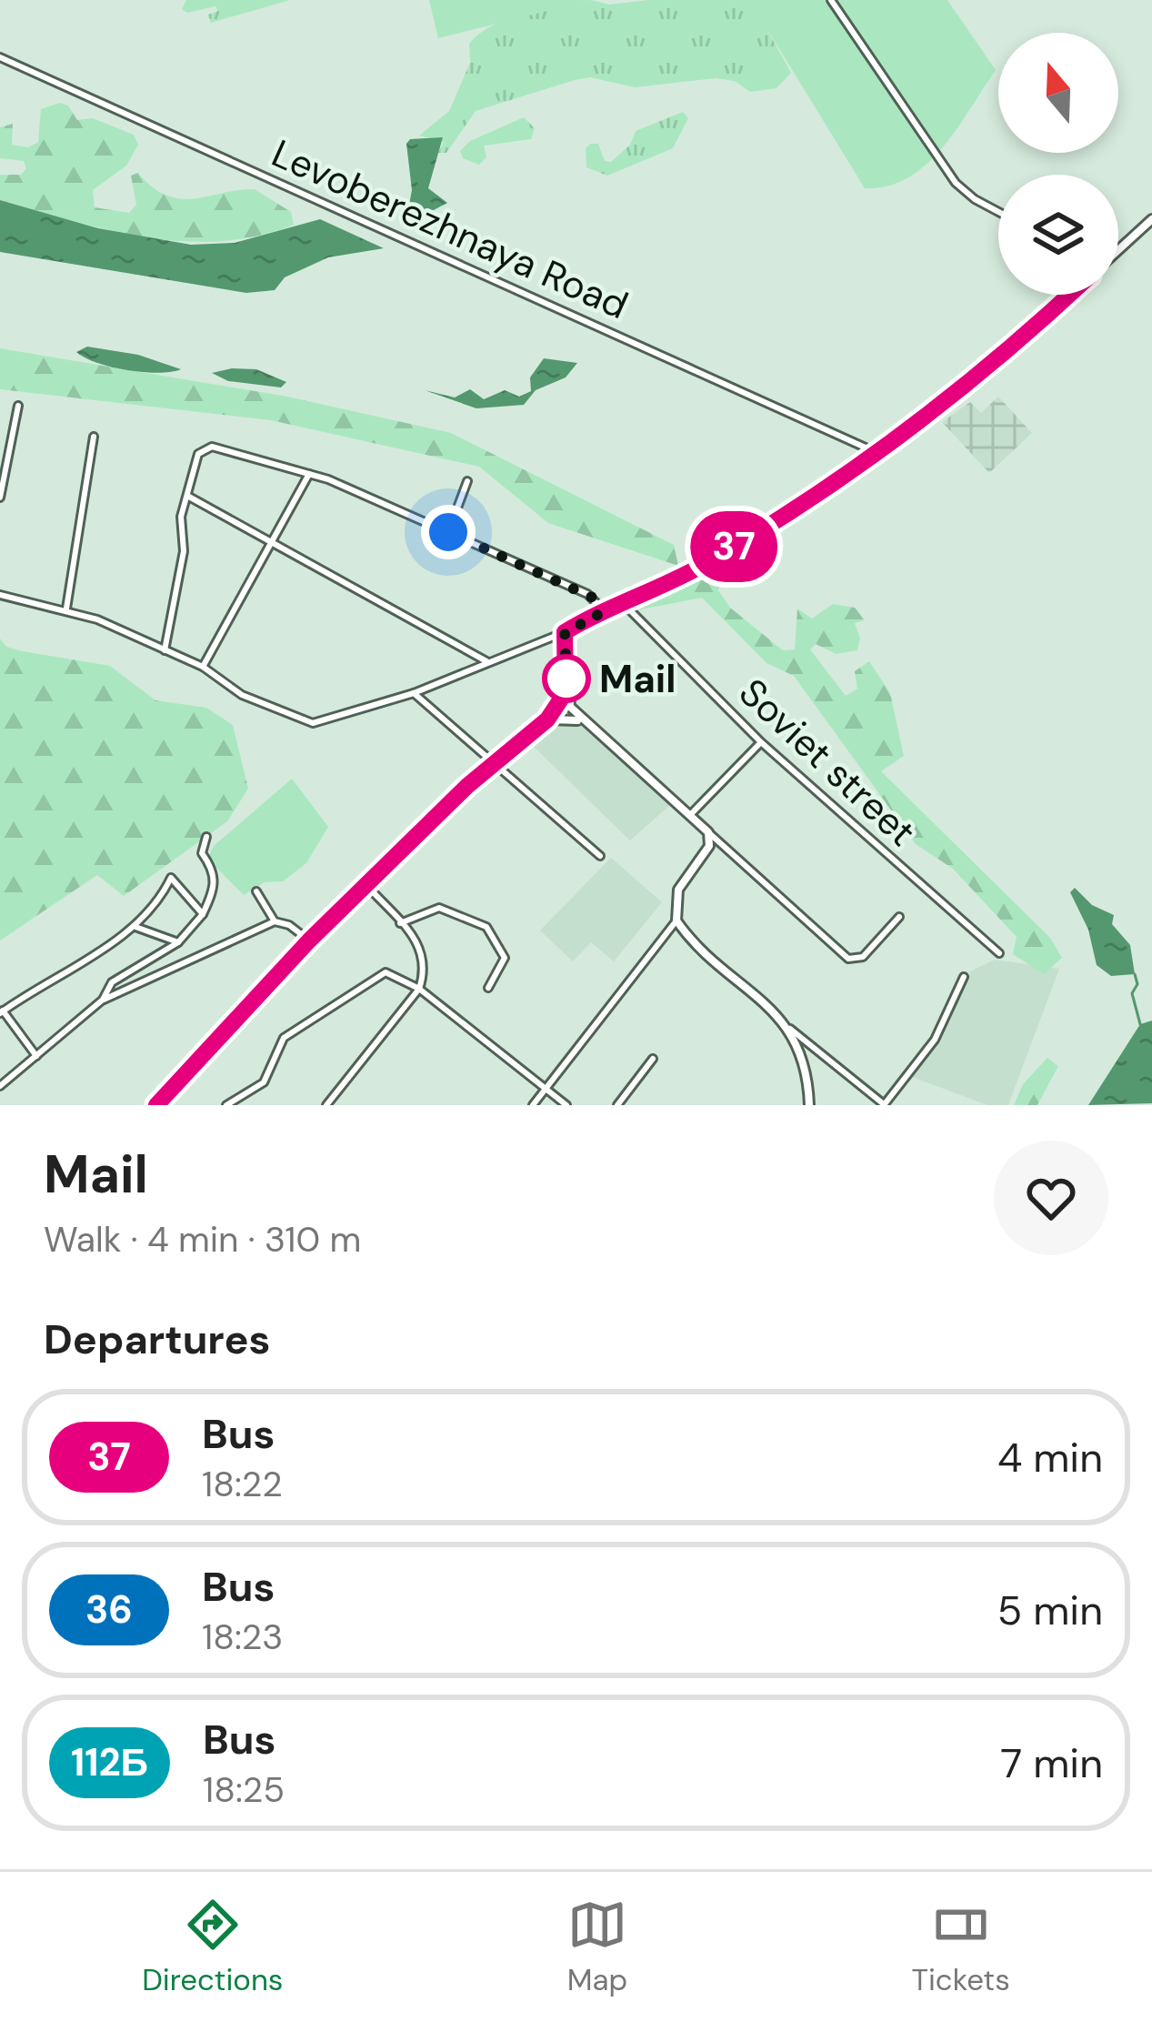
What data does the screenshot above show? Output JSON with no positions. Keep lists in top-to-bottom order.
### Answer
{
  "streets": {
    "street": ["Levoberezhnaya Road", "Soviet street"]
  },
  "places": ["Mail"],
  "lines": ["bus line 37"],
  "north": "top",
  "page": {
    "on_map": "37",
    "heading": [
      ["Mail", "Walk · 4 min · 310 m"],
      "Departures"
    ],
    "list": [
      {
        "mark": "37",
        "name": "Bus",
        "note": "18:22",
        "value": "4 min"
      },
      {
        "mark": "36",
        "name": "Bus",
        "note": "18:23",
        "value": "5 min"
      },
      {
        "mark": "112Б",
        "name": "Bus",
        "note": "18:25",
        "value": "7 min"
      }
    ],
    "tabs": ["Directions", "Map", "Tickets"]
  }
}
